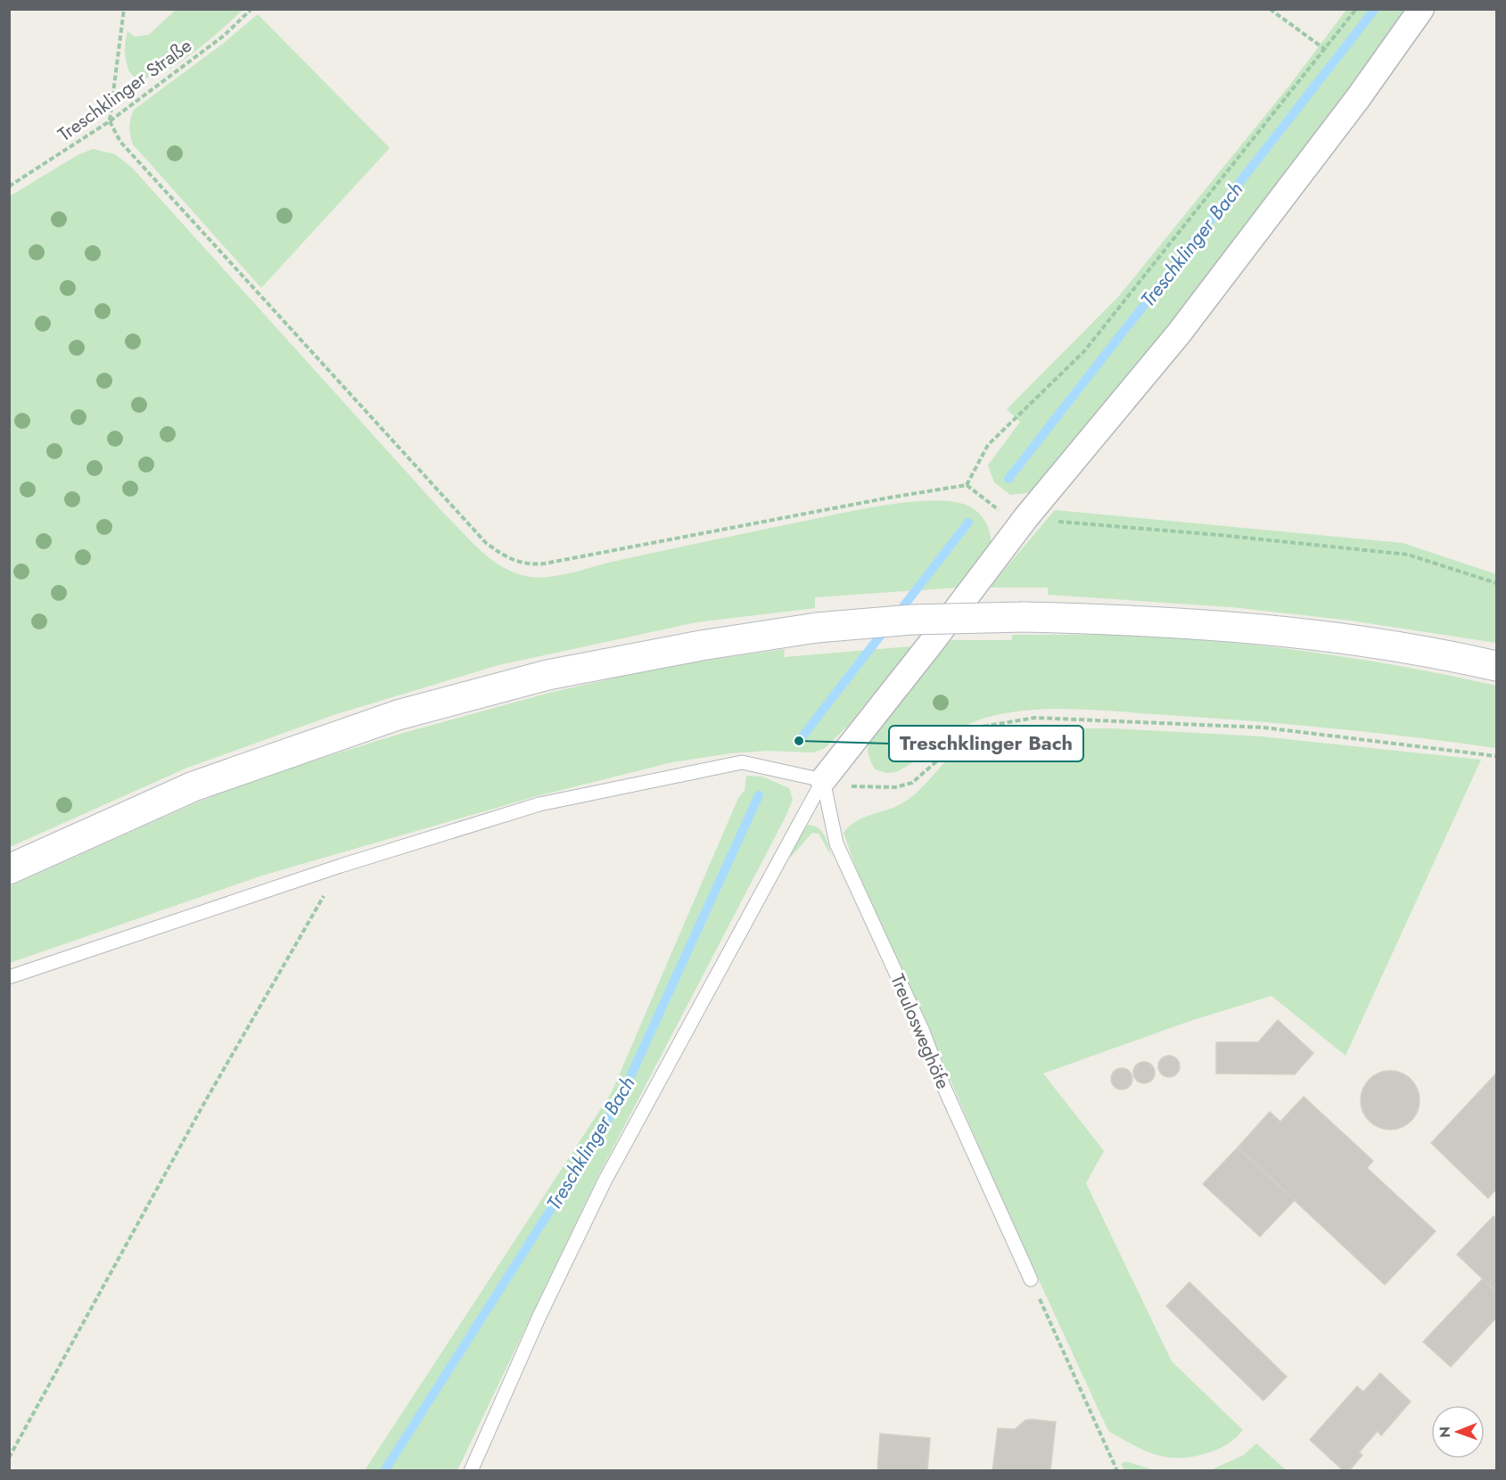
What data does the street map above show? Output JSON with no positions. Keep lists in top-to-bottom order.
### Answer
{
  "streets": {
    "lane": ["Treulosweghöfe"],
    "path": ["Treschklinger Straße"]
  },
  "water": ["Treschklinger Bach"],
  "places": ["Treschklinger Bach"],
  "north": "left"
}
